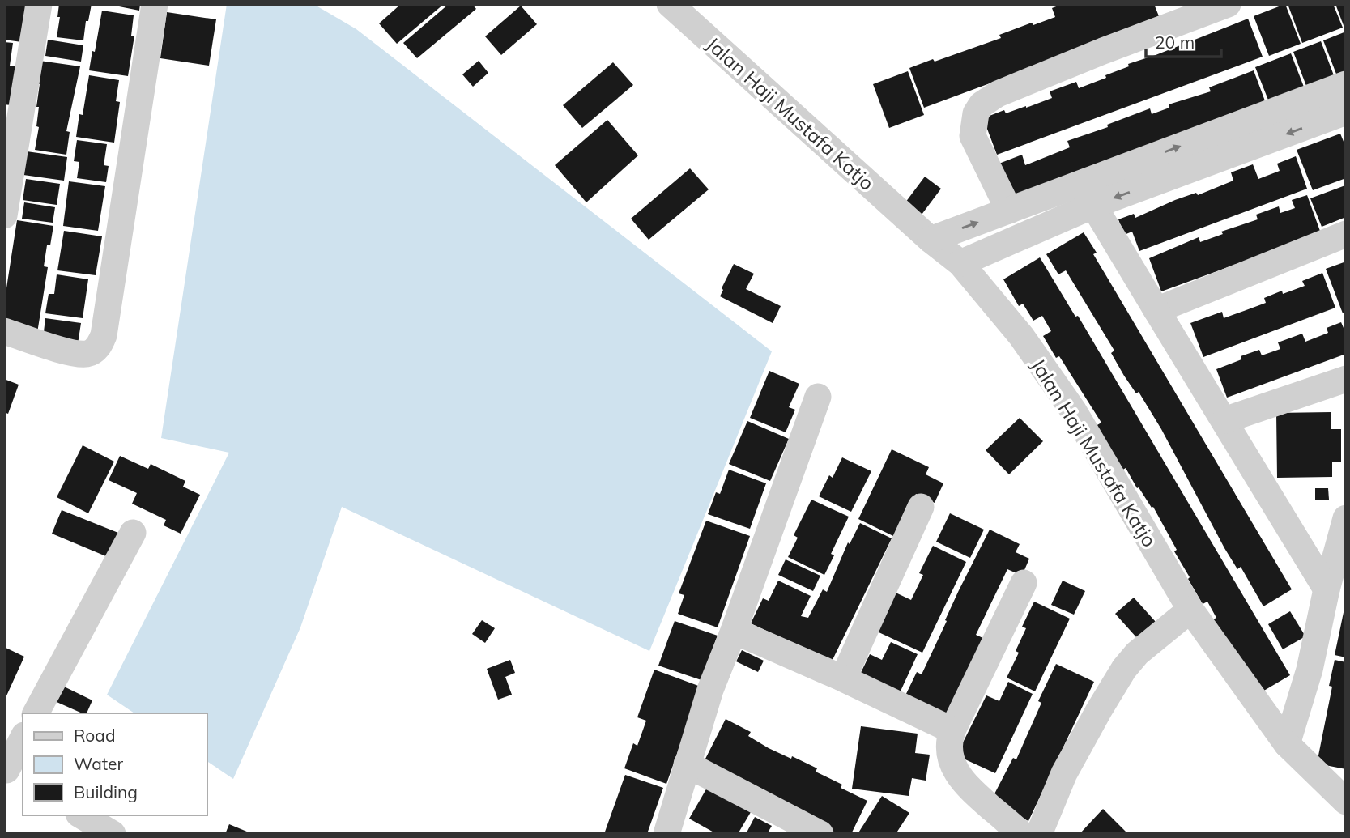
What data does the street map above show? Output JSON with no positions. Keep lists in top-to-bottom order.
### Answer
{
  "streets": {
    "street": ["Jalan Haji Mustafa Katjo"]
  },
  "legend": ["Road", "Water", "Building"],
  "scale_bar": "20 m"
}
